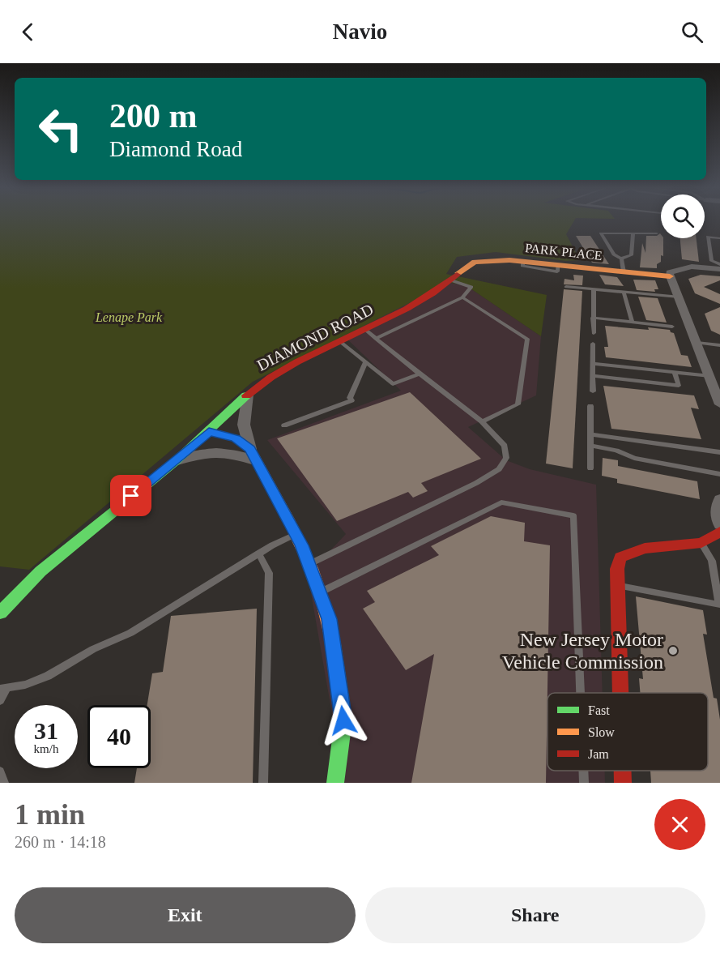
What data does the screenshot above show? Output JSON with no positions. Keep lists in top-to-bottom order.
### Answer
{
  "streets": {
    "street": ["PARK PLACE", "DIAMOND ROAD"]
  },
  "crossings": [
    ["PARK PLACE", "DIAMOND ROAD"]
  ],
  "parks": ["Lenape Park"],
  "places": ["New Jersey Motor Vehicle Commission"],
  "legend": ["Fast", "Slow", "Jam"],
  "page": {
    "header": "Navio",
    "turn": ["200 m", "Diamond Road"],
    "speed": "31 km/h",
    "limit": "40",
    "heading": ["1 min", "260 m · 14:18"],
    "buttons": ["Exit", "Share"]
  }
}
